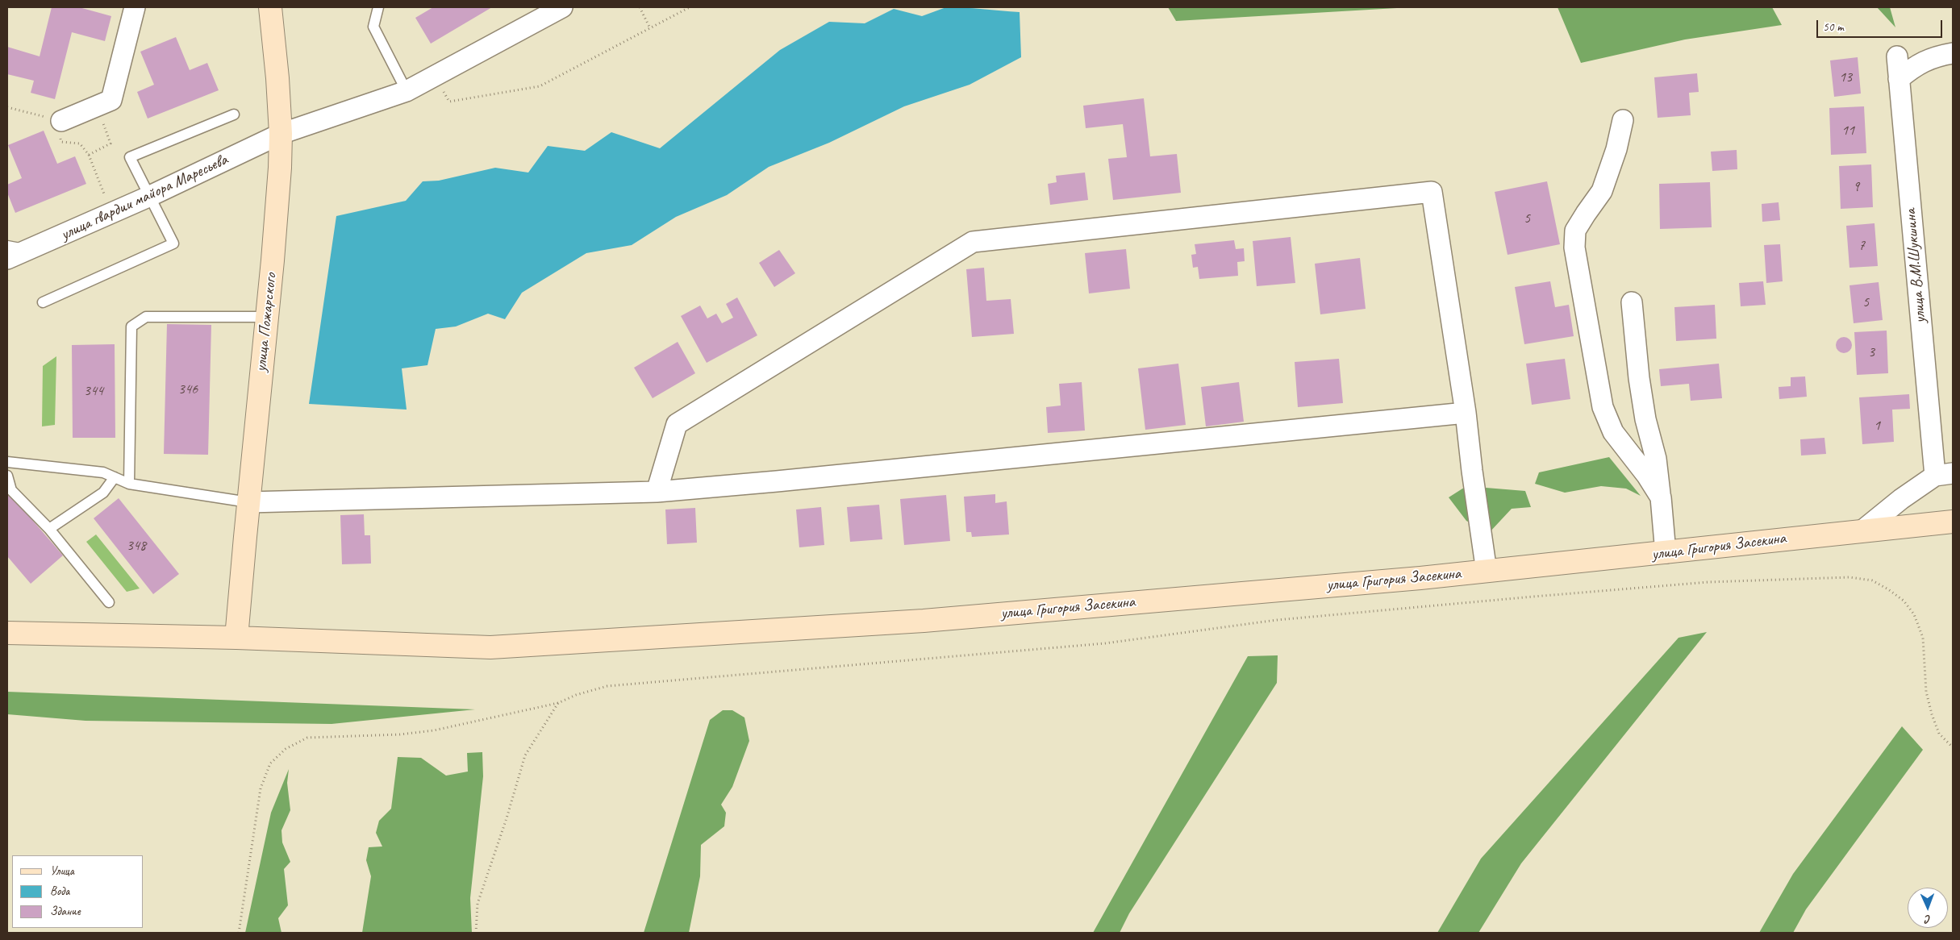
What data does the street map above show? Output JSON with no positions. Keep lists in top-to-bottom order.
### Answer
{
  "streets": {
    "main road": ["улица Пожарского", "улица Григория Засекина"],
    "street": ["улица гвардии майора Маресьева", "улица В.М.Шукшина"]
  },
  "crossings": [
    ["улица гвардии майора Маресьева", "улица Пожарского"],
    ["улица Пожарского", "улица Григория Засекина"]
  ],
  "house_numbers": [
    "13",
    "11",
    "9",
    "5",
    "7",
    "5",
    "3",
    "346",
    "344",
    "1",
    "348"
  ],
  "legend": ["Улица", "Вода", "Здание"],
  "scale_bar": "50 m",
  "north": "bottom"
}
